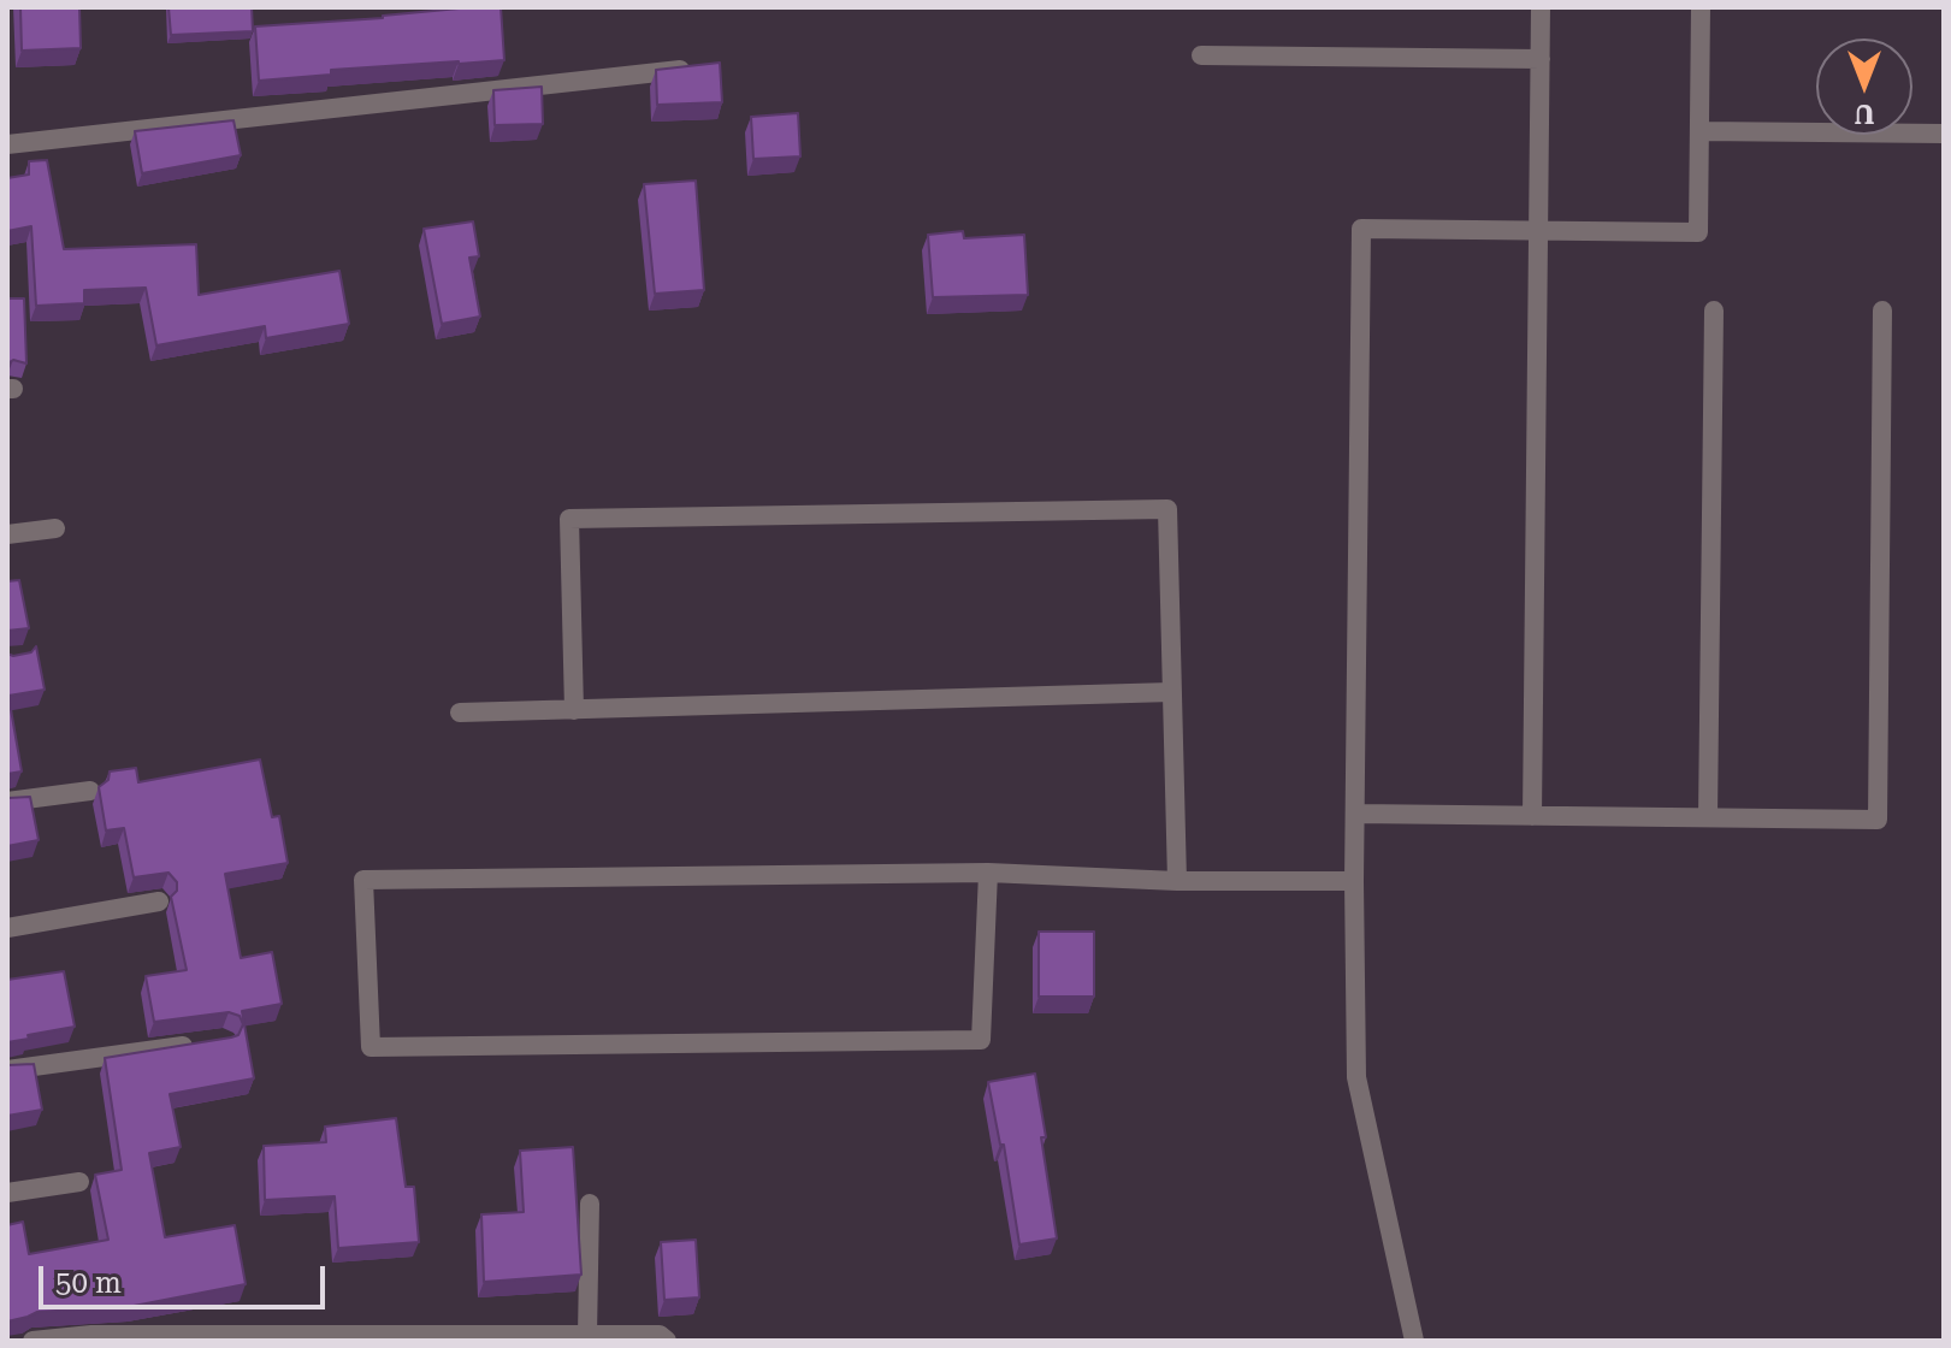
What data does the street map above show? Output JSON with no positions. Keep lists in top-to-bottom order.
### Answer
{
  "scale_bar": "50 m",
  "north": "bottom"
}
